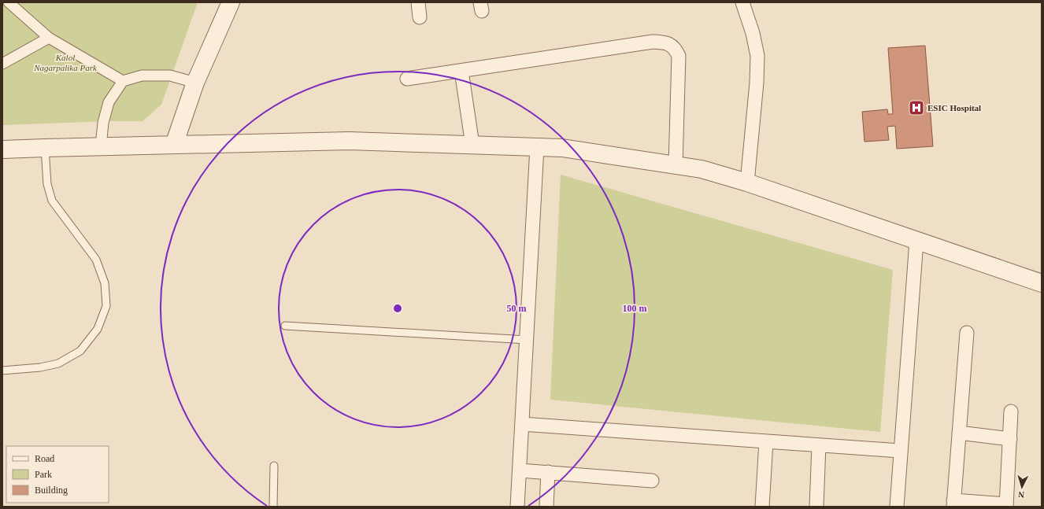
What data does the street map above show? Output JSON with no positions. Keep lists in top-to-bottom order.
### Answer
{
  "parks": ["Kalol Nagarpalika Park"],
  "places": {
    "hospital": ["ESIC Hospital"]
  },
  "legend": ["Road", "Park", "Building"],
  "north": "bottom",
  "rings": ["50 m", "100 m"]
}
